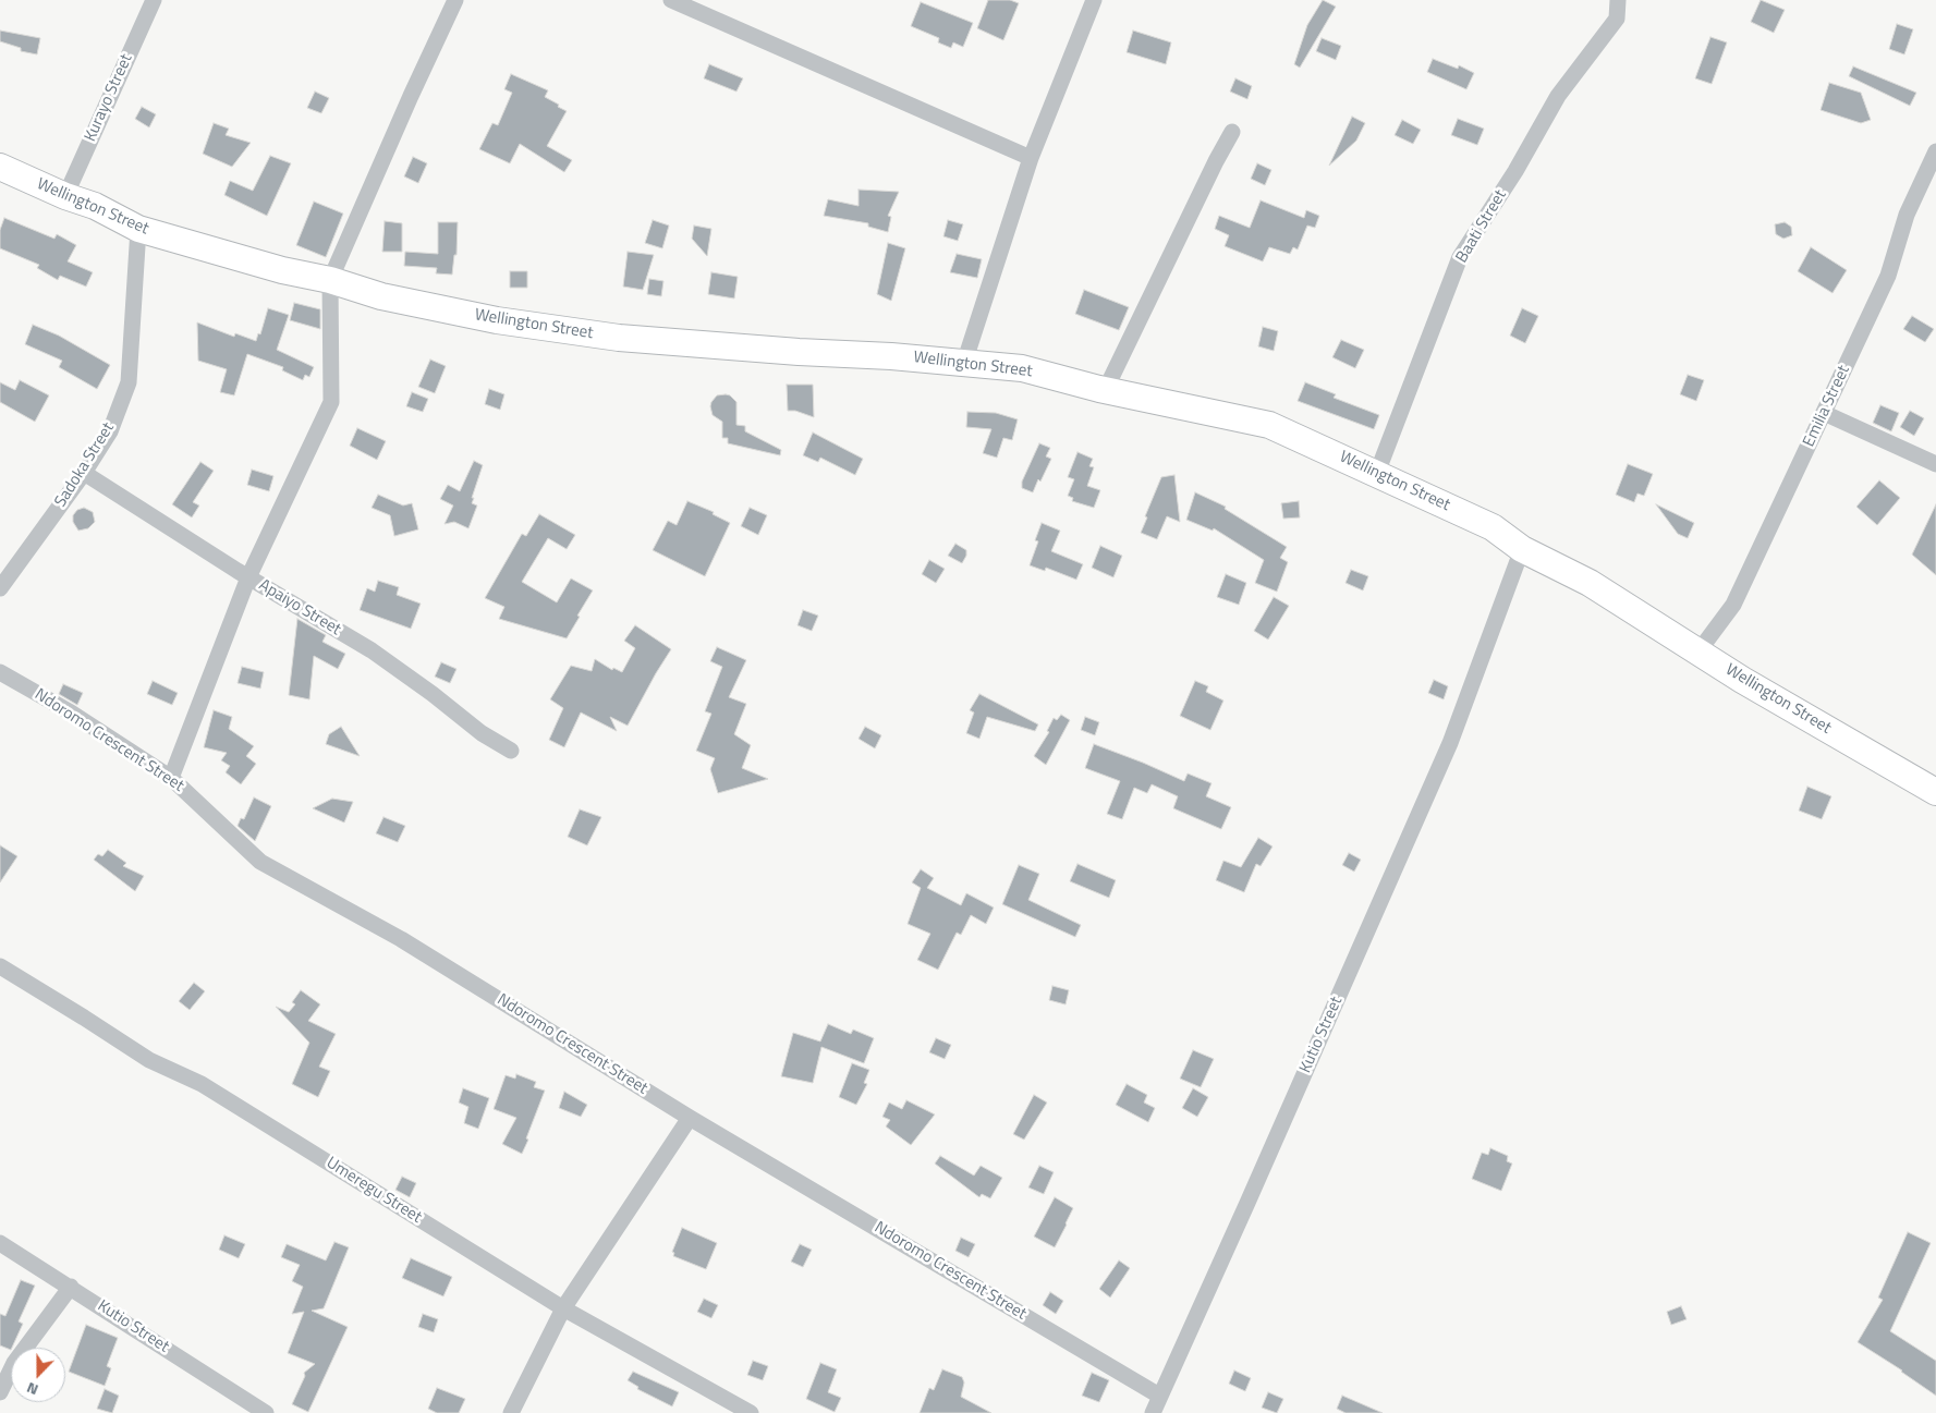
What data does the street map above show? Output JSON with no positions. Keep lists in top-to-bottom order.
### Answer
{
  "streets": {
    "main road": ["Wellington Street"],
    "street": [
      "Kurayo Street",
      "Baati Street",
      "Emilia Street",
      "Sadoka Street",
      "Apaiyo Street",
      "Ndoromo Crescent Street",
      "Kutio Street",
      "Umeregu Street"
    ]
  },
  "crossings": [
    ["Kurayo Street", "Wellington Street"],
    ["Wellington Street", "Baati Street"],
    ["Wellington Street", "Emilia Street"],
    ["Wellington Street", "Sadoka Street"],
    ["Wellington Street", "Kutio Street"],
    ["Sadoka Street", "Apaiyo Street"],
    ["Ndoromo Crescent Street", "Kutio Street"]
  ],
  "north": "bottom"
}
